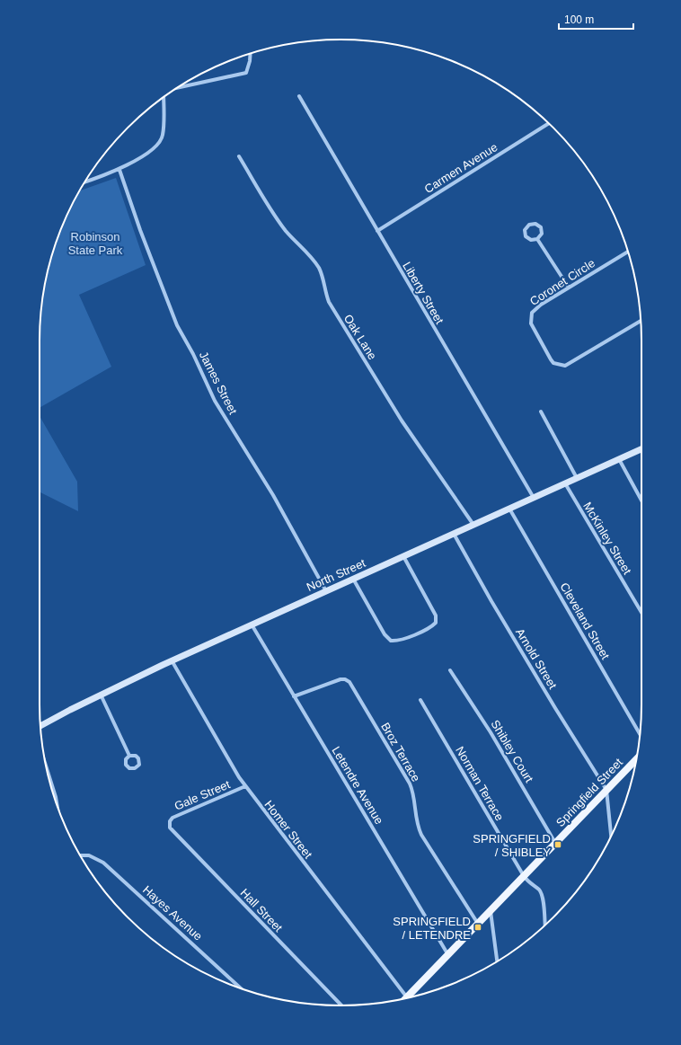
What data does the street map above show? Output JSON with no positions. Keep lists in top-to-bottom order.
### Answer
{
  "streets": {
    "main road": ["North Street", "Springfield Street"],
    "street": [
      "Carmen Avenue",
      "Coronet Circle",
      "Liberty Street",
      "Oak Lane",
      "James Street",
      "McKinley Street",
      "Cleveland Street",
      "Arnold Street",
      "Shibley Court",
      "Broz Terrace",
      "Norman Terrace",
      "Letendre Avenue",
      "Gale Street",
      "Homer Street",
      "Hall Street",
      "Hayes Avenue"
    ]
  },
  "crossings": [
    ["Carmen Avenue", "Liberty Street"],
    ["Liberty Street", "North Street"],
    ["Oak Lane", "North Street"],
    ["James Street", "North Street"],
    ["McKinley Street", "North Street"],
    ["North Street", "Cleveland Street"],
    ["North Street", "Arnold Street"],
    ["North Street", "Letendre Avenue"],
    ["North Street", "Homer Street"],
    ["Arnold Street", "Springfield Street"],
    ["Shibley Court", "Springfield Street"],
    ["Broz Terrace", "Letendre Avenue"],
    ["Broz Terrace", "Springfield Street"],
    ["Norman Terrace", "Springfield Street"],
    ["Letendre Avenue", "Springfield Street"],
    ["Gale Street", "Homer Street"],
    ["Gale Street", "Hall Street"]
  ],
  "parks": ["Robinson State Park"],
  "places": {
    "transit": ["SPRINGFIELD / SHIBLEY", "SPRINGFIELD / LETENDRE"]
  },
  "scale_bar": "100 m"
}
